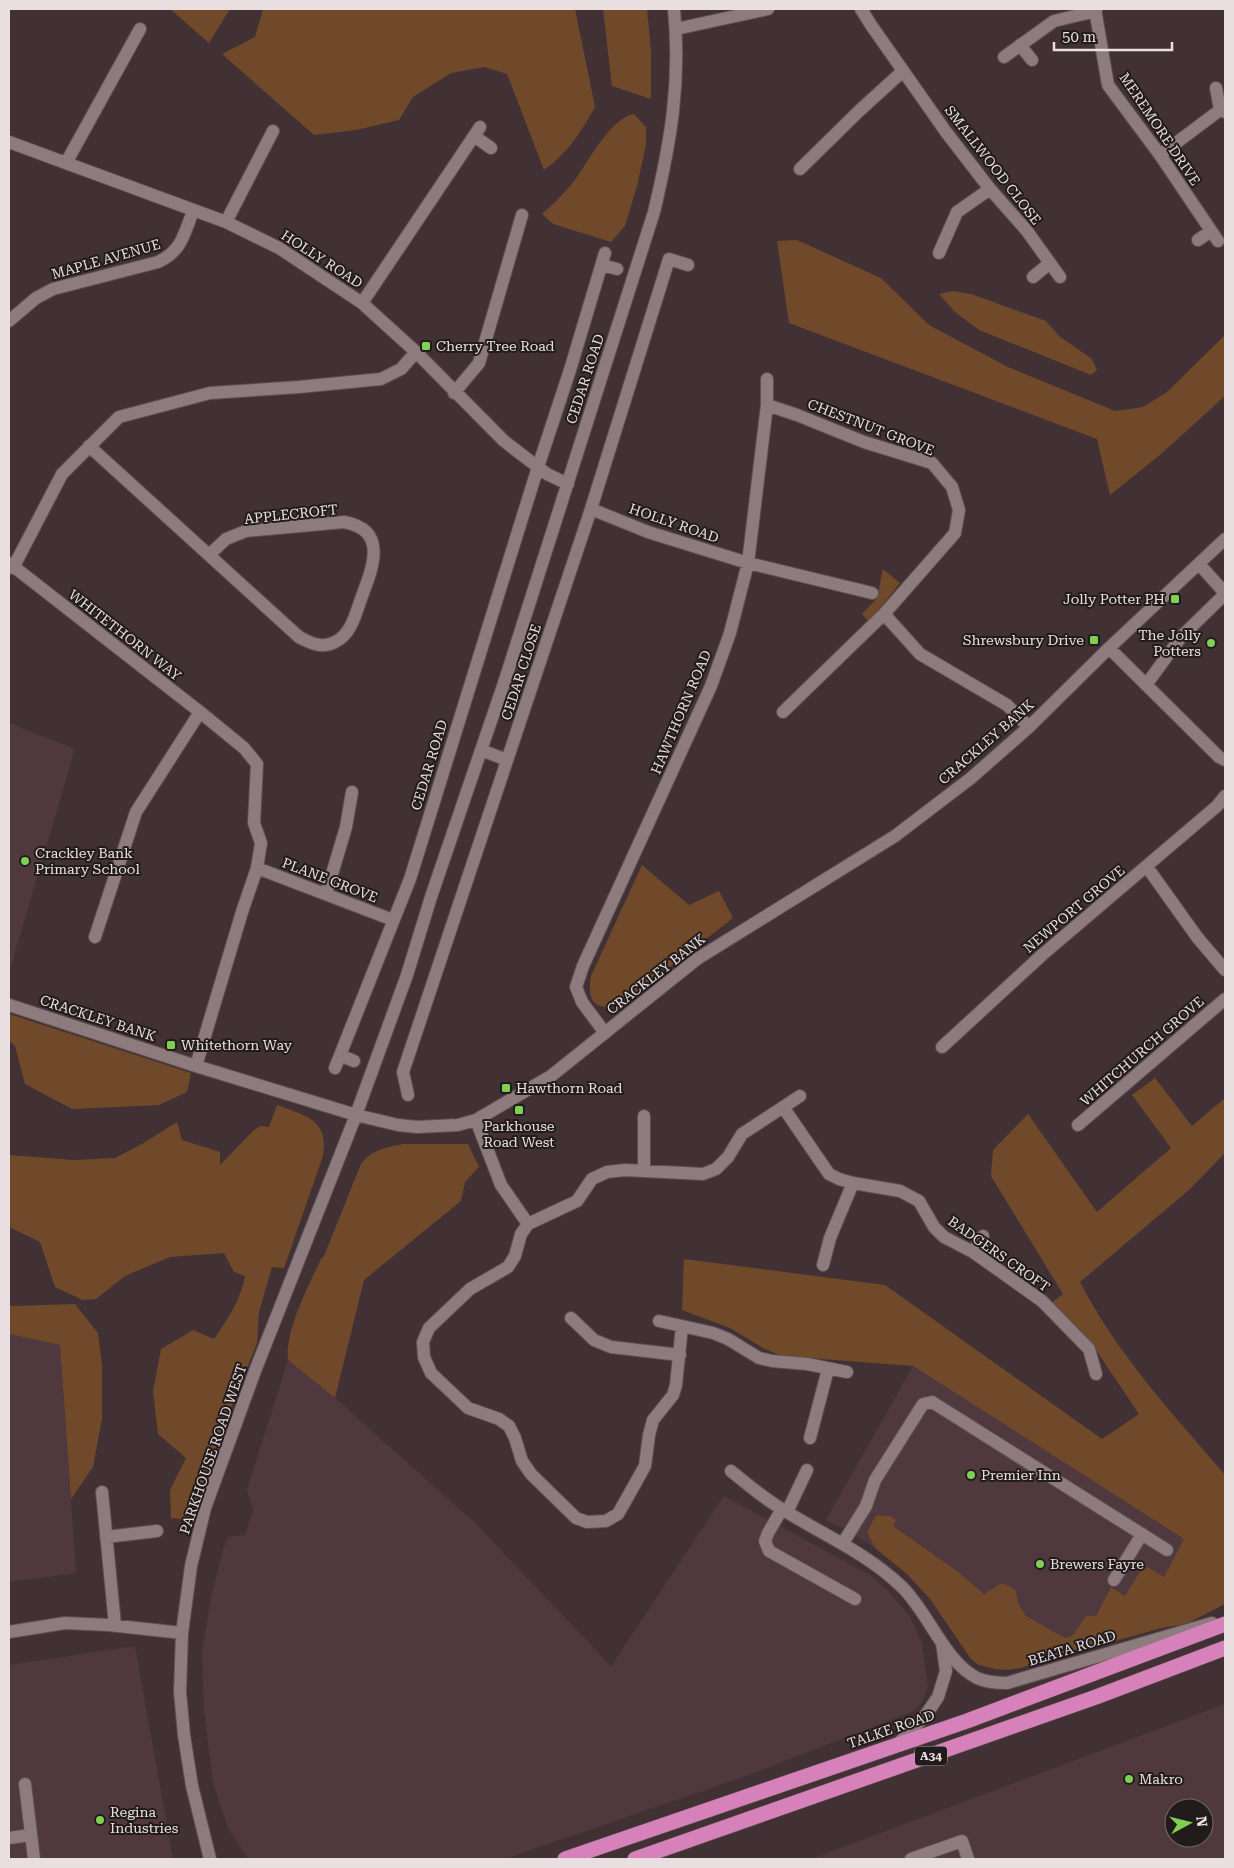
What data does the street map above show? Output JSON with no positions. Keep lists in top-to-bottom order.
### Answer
{
  "streets": {
    "highway": ["TALKE ROAD", "A34"],
    "street": [
      "MEREMORE DRIVE",
      "SMALLWOOD CLOSE",
      "MAPLE AVENUE",
      "HOLLY ROAD",
      "CEDAR ROAD",
      "CHESTNUT GROVE",
      "APPLECROFT",
      "WHITETHORN WAY",
      "CEDAR CLOSE",
      "HAWTHORN ROAD",
      "CRACKLEY BANK",
      "PLANE GROVE",
      "NEWPORT GROVE",
      "WHITCHURCH GROVE",
      "BADGERS CROFT",
      "PARKHOUSE ROAD WEST",
      "BEATA ROAD"
    ]
  },
  "crossings": [
    ["MAPLE AVENUE", "HOLLY ROAD"],
    ["HOLLY ROAD", "CEDAR ROAD"],
    ["HOLLY ROAD", "CEDAR CLOSE"],
    ["HOLLY ROAD", "HAWTHORN ROAD"],
    ["CEDAR ROAD", "CRACKLEY BANK"],
    ["CEDAR ROAD", "PLANE GROVE"],
    ["CEDAR ROAD", "PARKHOUSE ROAD WEST"],
    ["CHESTNUT GROVE", "HAWTHORN ROAD"],
    ["WHITETHORN WAY", "CRACKLEY BANK"],
    ["WHITETHORN WAY", "PLANE GROVE"],
    ["HAWTHORN ROAD", "CRACKLEY BANK"],
    ["CRACKLEY BANK", "PARKHOUSE ROAD WEST"],
    ["BEATA ROAD", "TALKE ROAD"]
  ],
  "places": {
    "transit": [
      "Cherry Tree Road",
      "Jolly Potter PH",
      "Shrewsbury Drive",
      "Whitethorn Way",
      "Hawthorn Road",
      "Parkhouse Road West"
    ],
    "other": [
      "The Jolly Potters",
      "Crackley Bank Primary School",
      "Premier Inn",
      "Brewers Fayre",
      "Makro",
      "Regina Industries"
    ]
  },
  "scale_bar": "50 m",
  "north": "right"
}
